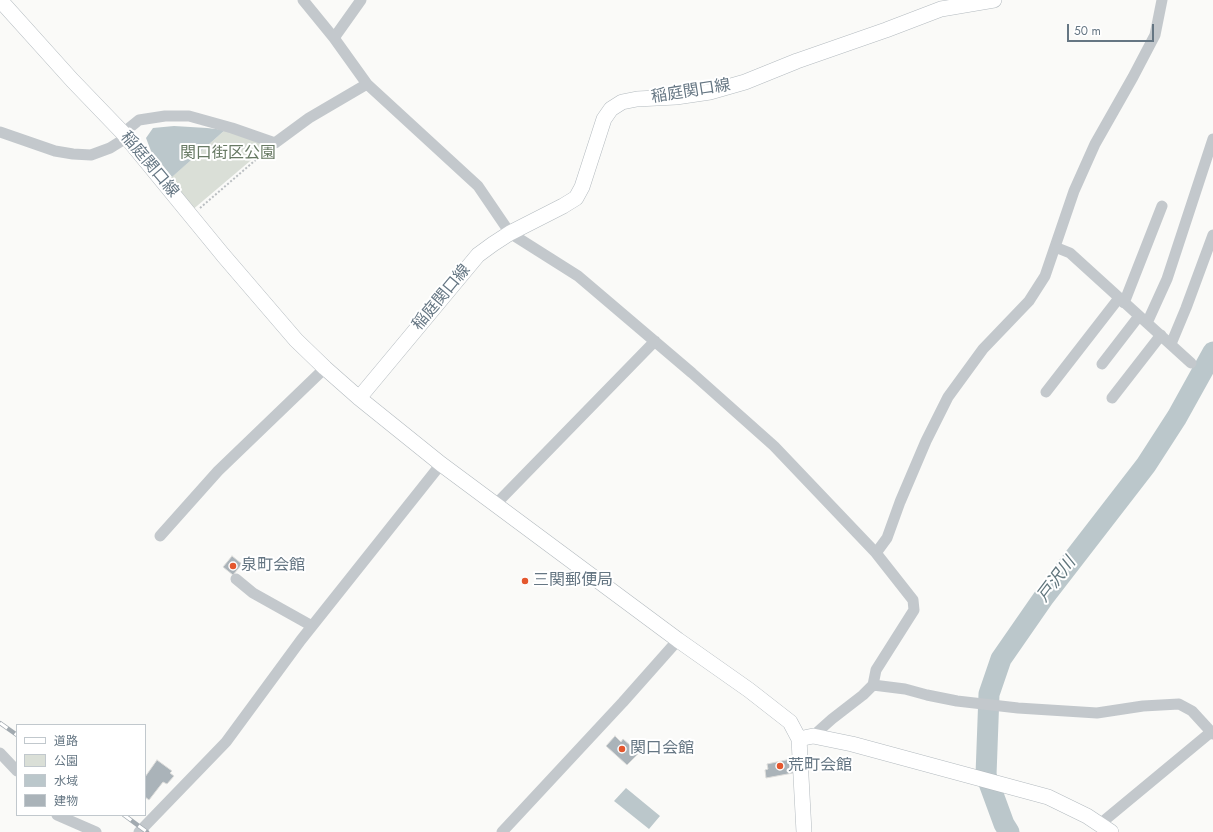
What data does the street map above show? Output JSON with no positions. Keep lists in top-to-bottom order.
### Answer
{
  "streets": {
    "main road": ["稲庭関口線"]
  },
  "water": ["戸沢川"],
  "parks": ["関口街区公園"],
  "places": [
    "泉町会館",
    "三関郵便局",
    "関口会館",
    "荒町会館"
  ],
  "legend": [
    "道路",
    "公園",
    "水域",
    "建物"
  ],
  "scale_bar": "50 m"
}
